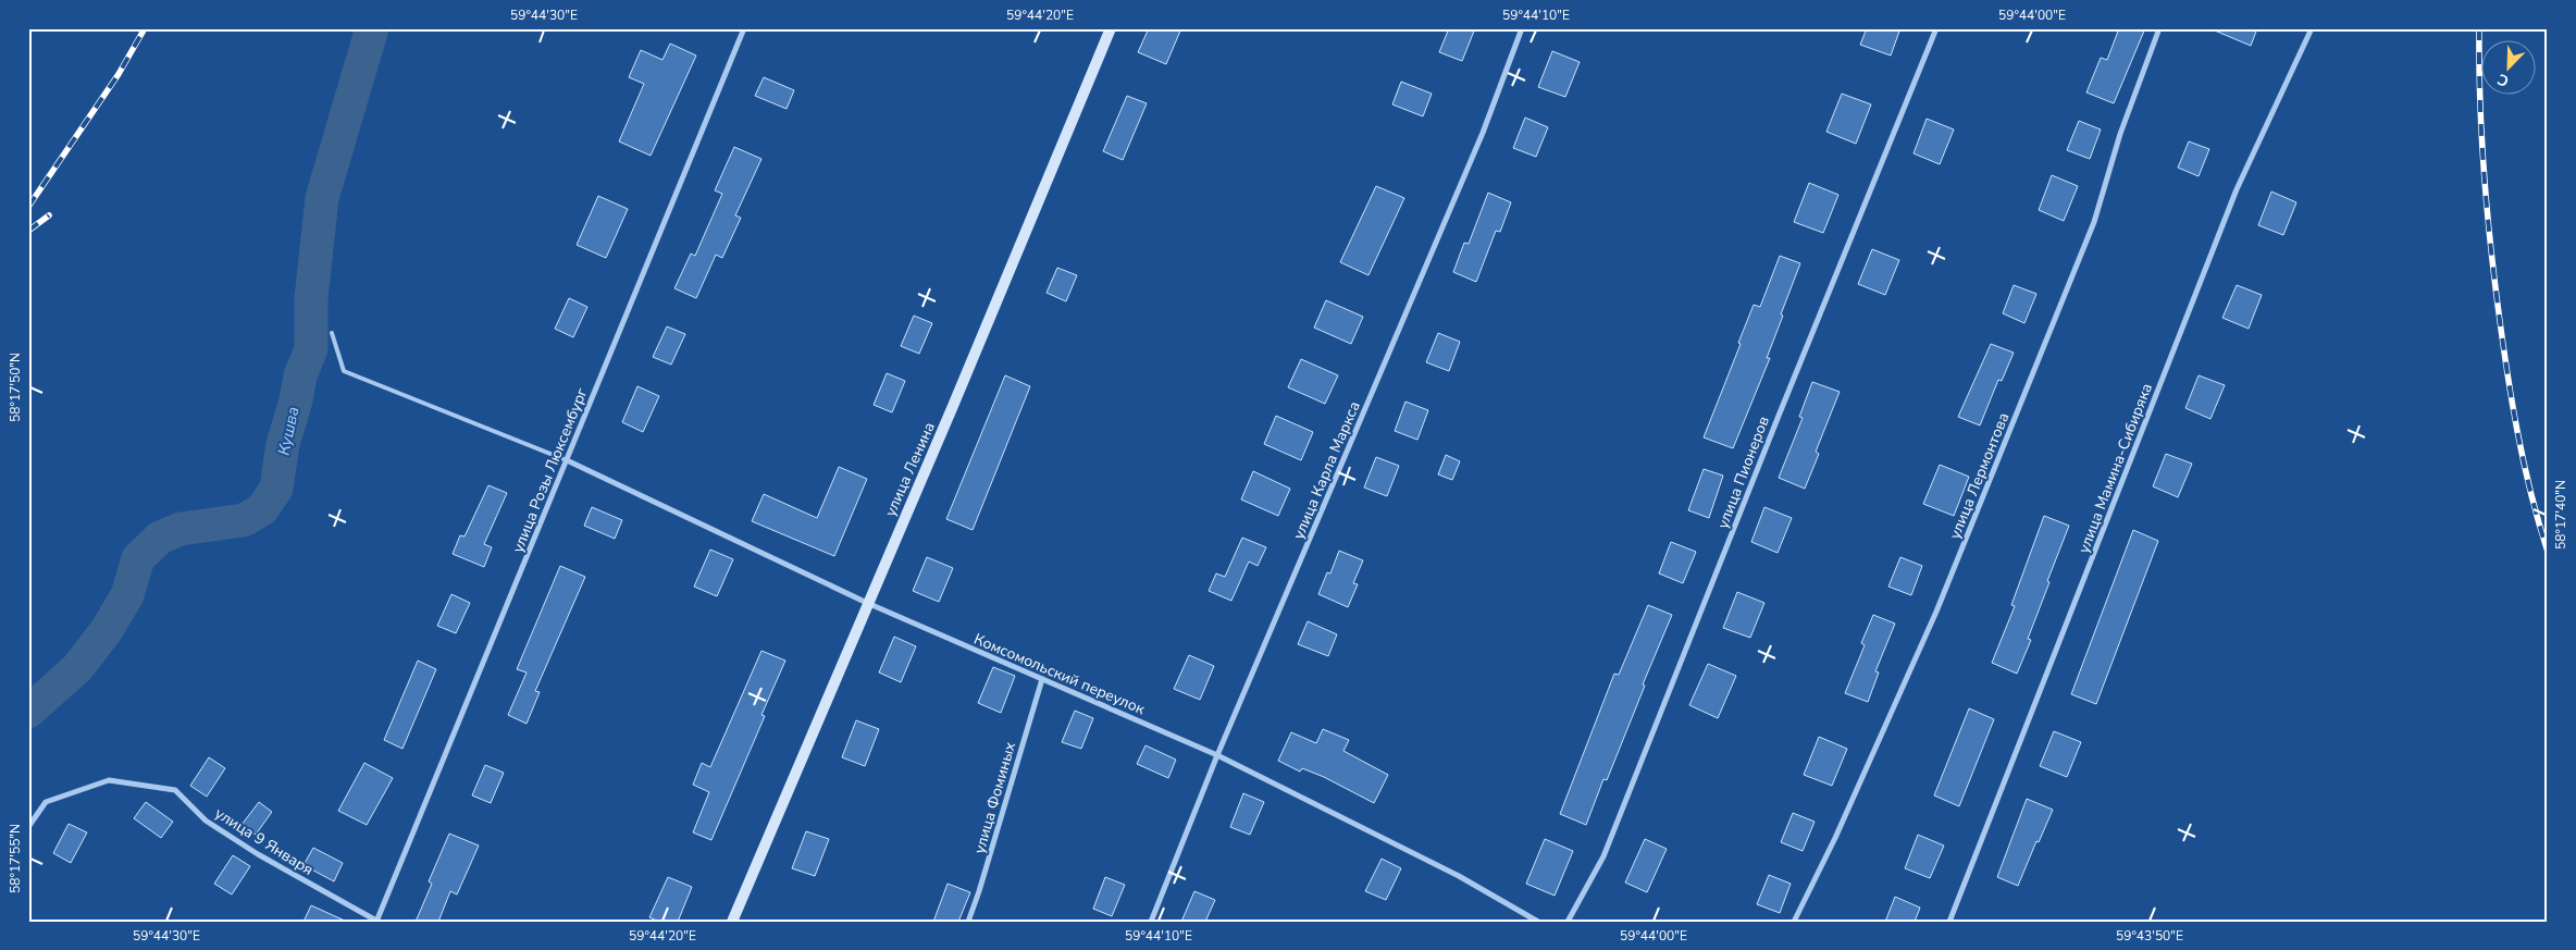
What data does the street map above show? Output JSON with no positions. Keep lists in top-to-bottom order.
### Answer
{
  "streets": {
    "main road": ["улица Ленина"],
    "street": [
      "улица Мамина-Сибиряка",
      "улица Розы Люксембург",
      "улица Карла Маркса",
      "улица Пионеров",
      "улица Лермонтова",
      "Комсомольский переулок",
      "улица Фоминых",
      "улица 9 Января"
    ]
  },
  "crossings": [
    ["улица Ленина", "Комсомольский переулок"],
    ["улица Розы Люксембург", "Комсомольский переулок"],
    ["улица Розы Люксембург", "улица 9 Января"],
    ["улица Карла Маркса", "Комсомольский переулок"],
    ["Комсомольский переулок", "улица Фоминых"]
  ],
  "water": ["Кушва"],
  "north": "bottom left",
  "coordinates": [
    "59°44'30\"E",
    "59°44'20\"E",
    "59°44'10\"E",
    "59°44'00\"E",
    "58°17'50\"N",
    "58°17'40\"N",
    "58°17'55\"N",
    "59°43'50\"E"
  ]
}
